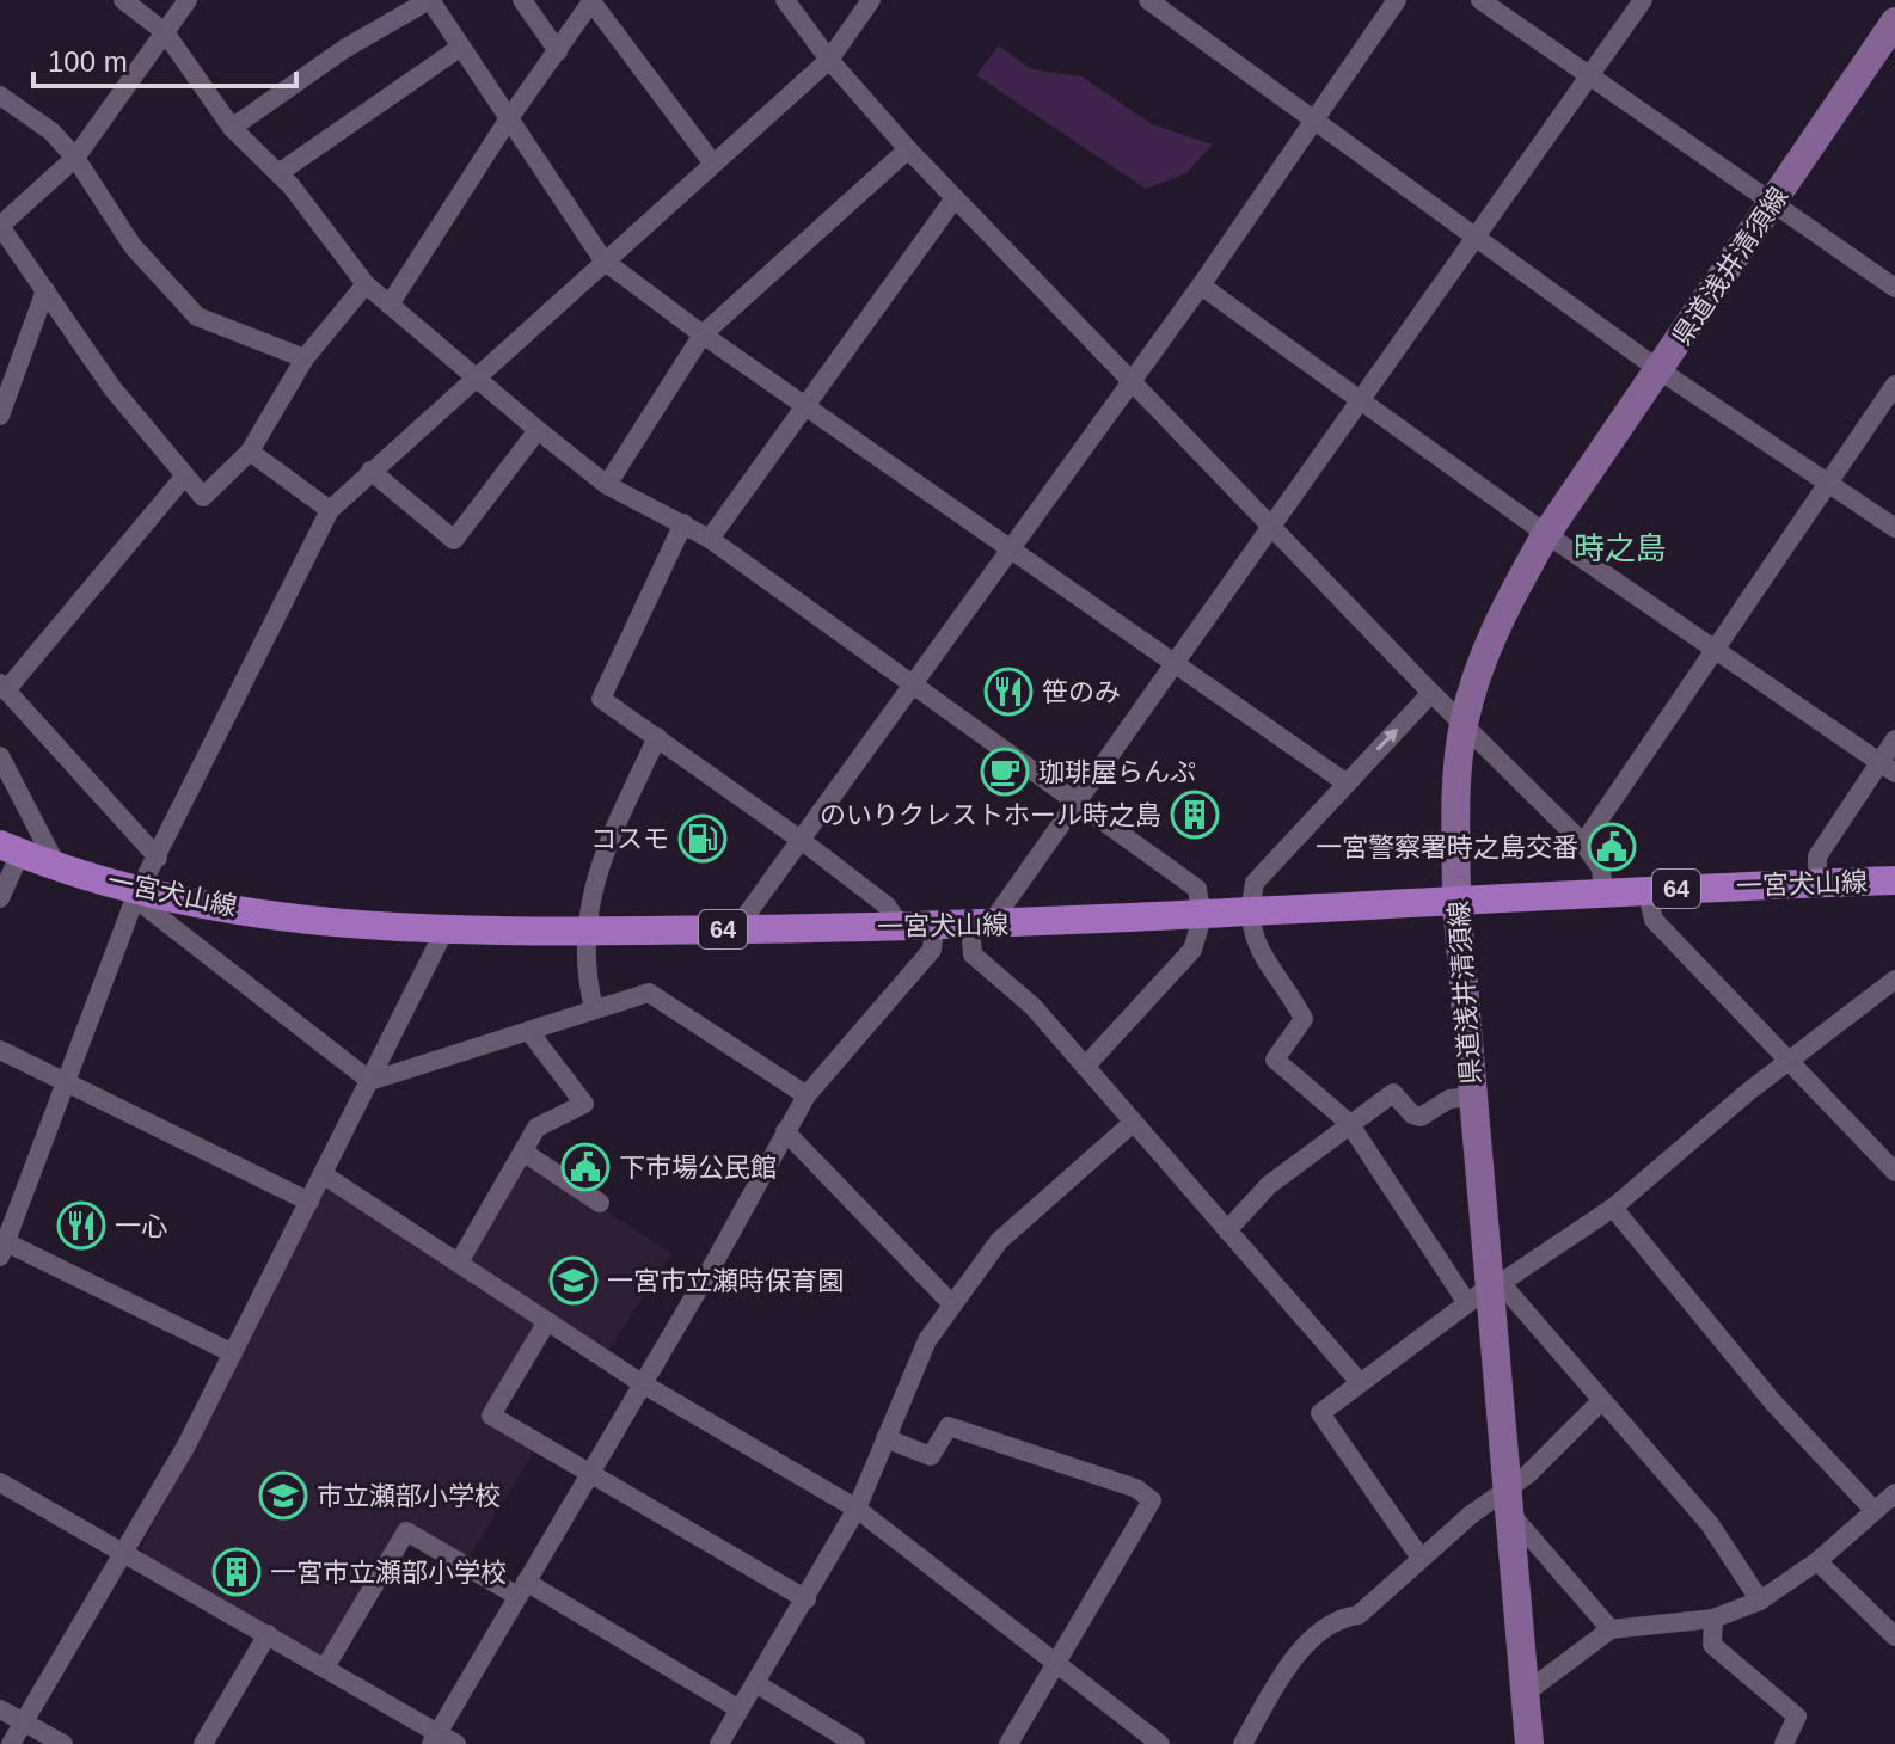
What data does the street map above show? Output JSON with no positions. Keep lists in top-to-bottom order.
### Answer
{
  "streets": {
    "main road": ["県道浅井清須線", "一宮犬山線", "64"]
  },
  "crossings": [
    ["県道浅井清須線", "一宮犬山線"]
  ],
  "districts": ["時之島"],
  "places": {
    "restaurant": ["笹のみ", "一心"],
    "cafe": ["珈琲屋らんぷ"],
    "building": ["のいりクレストホール時之島", "一宮市立瀬部小学校"],
    "fuel station": ["コスモ"],
    "public building": ["一宮警察署時之島交番", "下市場公民館"],
    "school or university": ["一宮市立瀬時保育園", "市立瀬部小学校"]
  },
  "scale_bar": "100 m"
}
